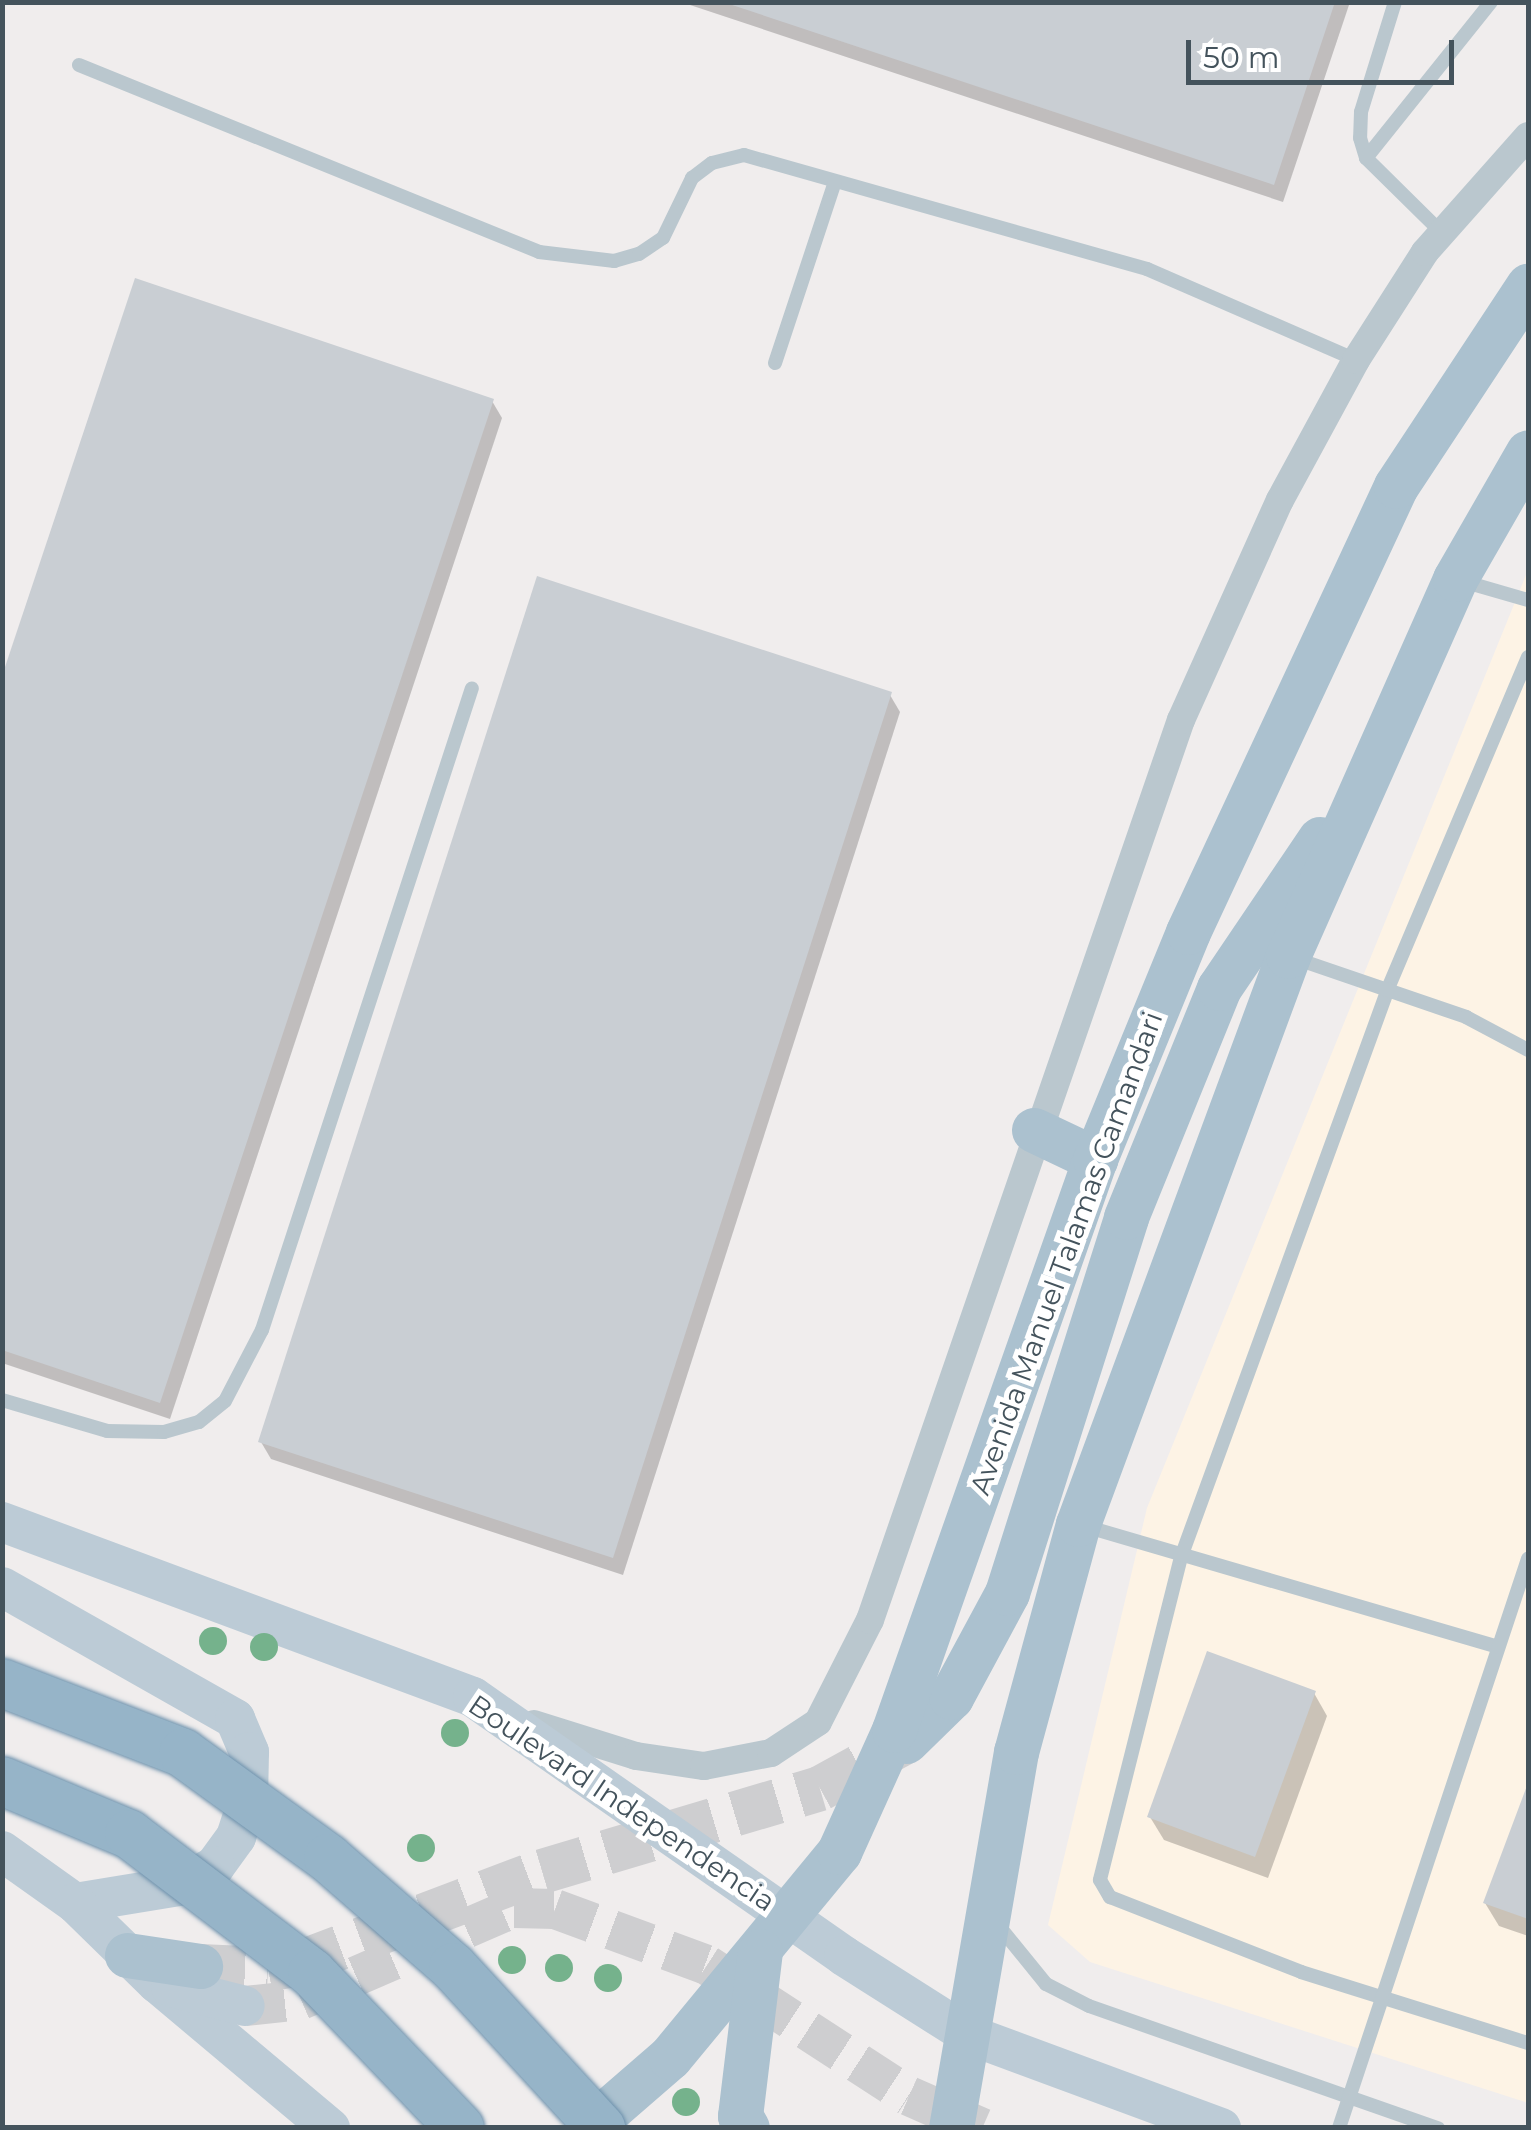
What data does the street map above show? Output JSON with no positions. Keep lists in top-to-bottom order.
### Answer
{
  "streets": {
    "main road": ["Avenida Manuel Talamas Camandari", "Boulevard Independencia"]
  },
  "crossings": [
    ["Avenida Manuel Talamas Camandari", "Boulevard Independencia"]
  ],
  "scale_bar": "50 m"
}
